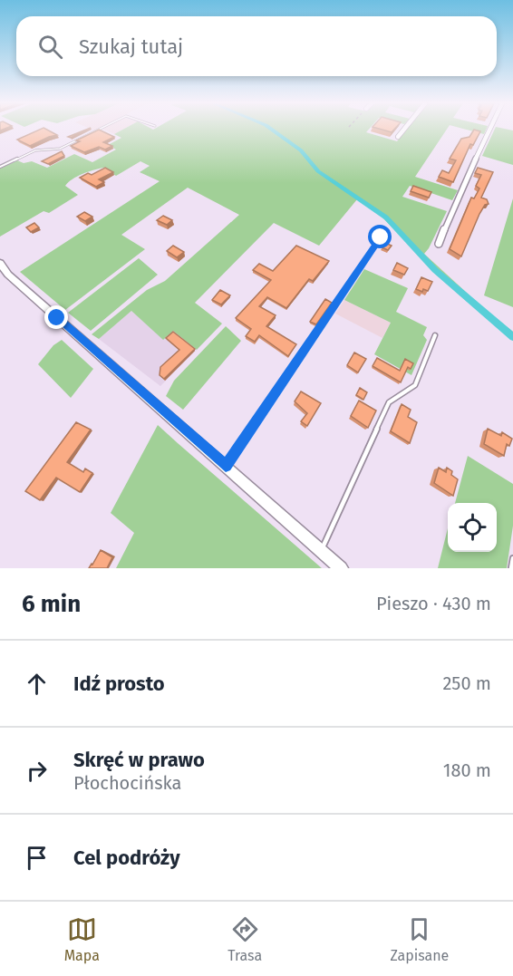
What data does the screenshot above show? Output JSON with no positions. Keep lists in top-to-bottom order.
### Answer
{
  "page": {
    "search": "Szukaj tutaj",
    "heading": ["6 min", "Pieszo · 430 m"],
    "list": [
      ["Idź prosto", "250 m"],
      ["Skręć w prawo", "Płochocińska", "180 m"],
      "Cel podróży"
    ],
    "nav": ["Mapa", "Trasa", "Zapisane"]
  }
}
